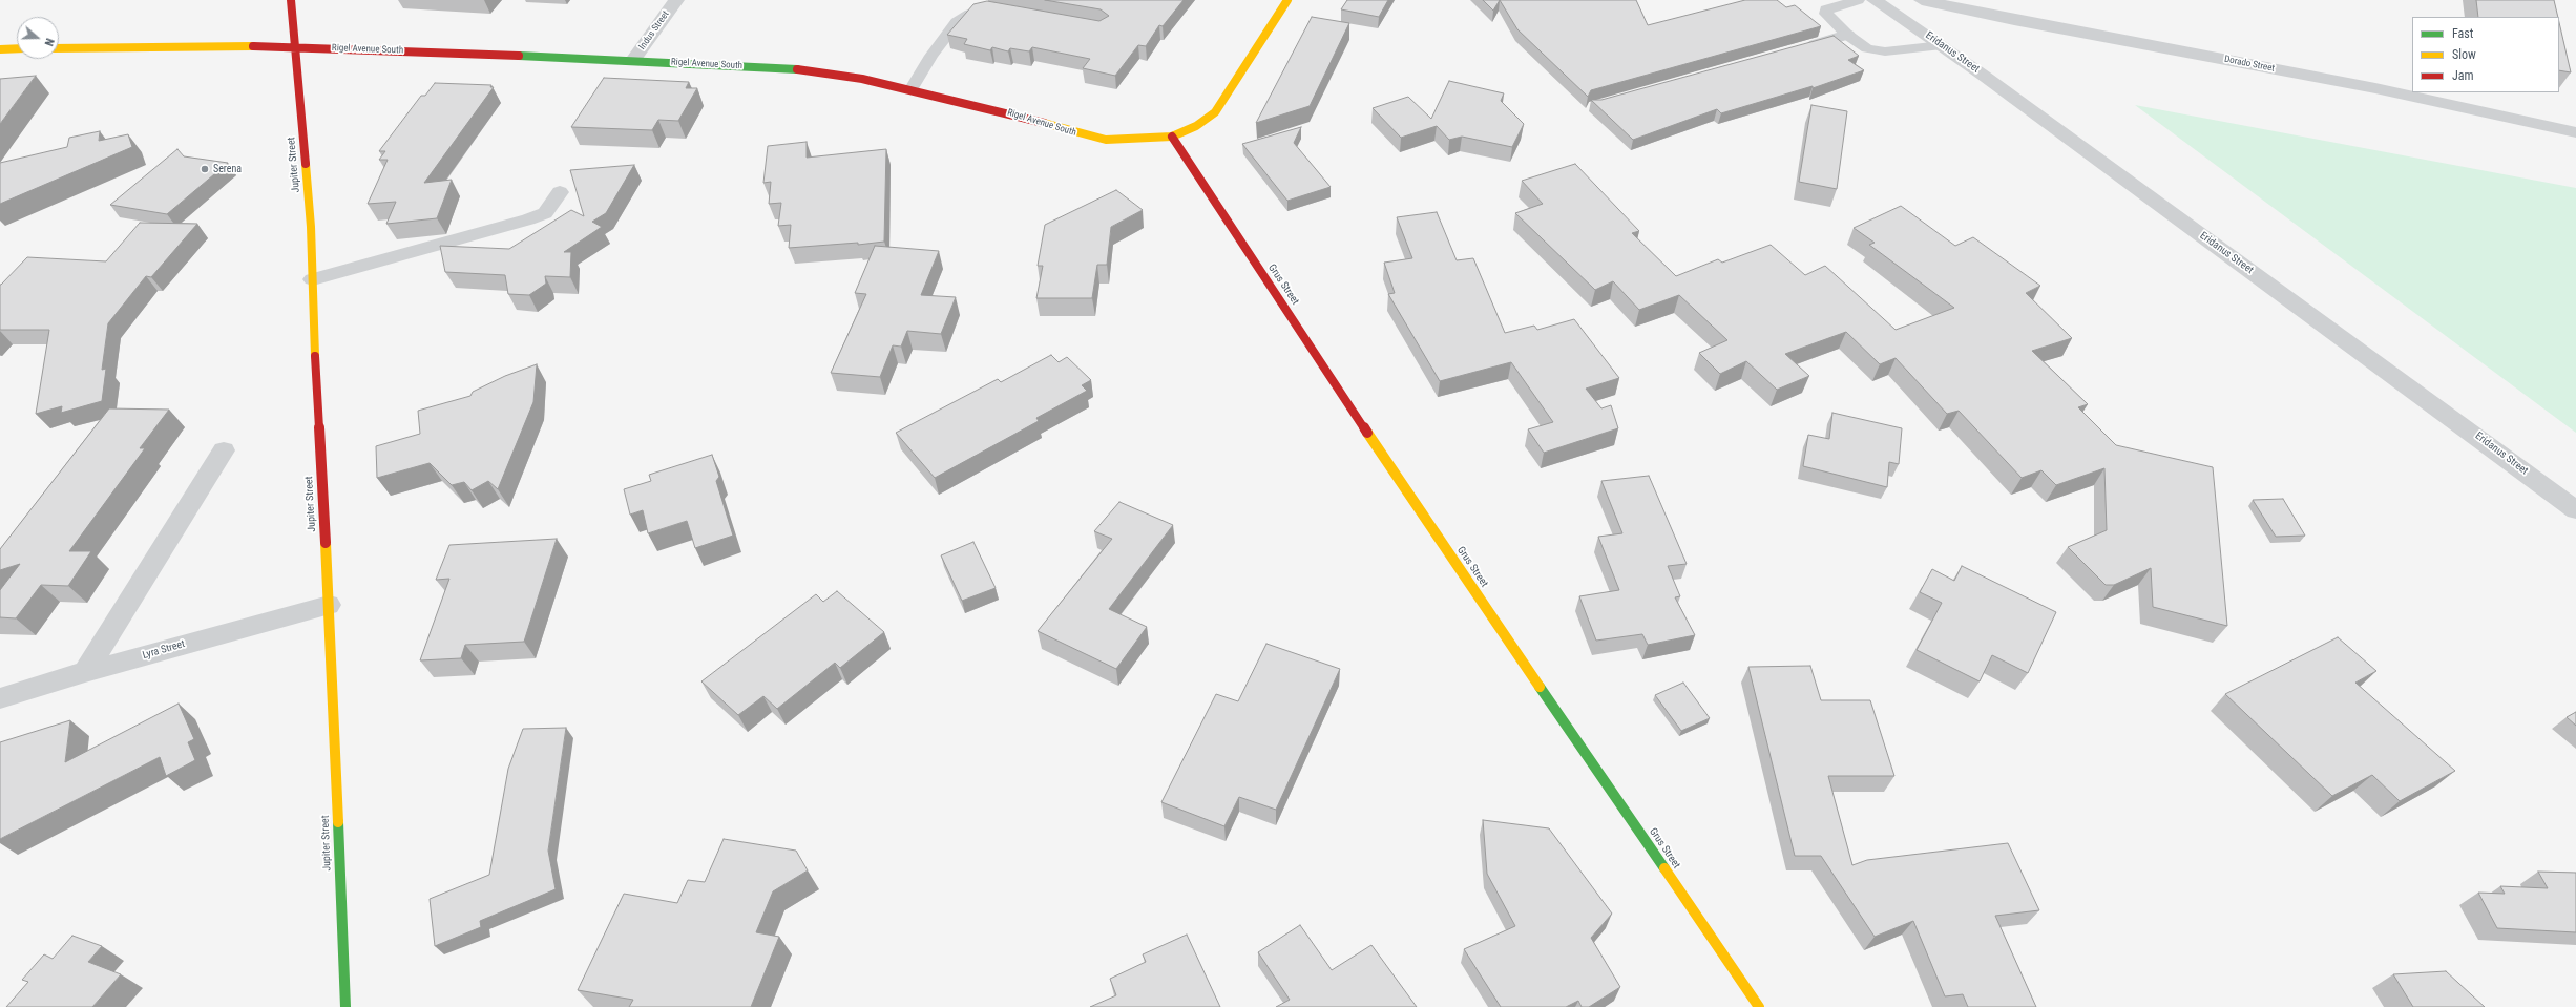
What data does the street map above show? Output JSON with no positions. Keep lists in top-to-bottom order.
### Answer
{
  "streets": {
    "street": [
      "Indus Street",
      "Rigel Avenue South",
      "Eridanus Street",
      "Dorado Street",
      "Jupiter Street",
      "Grus Street",
      "Lyra Street"
    ]
  },
  "crossings": [
    ["Indus Street", "Rigel Avenue South"],
    ["Rigel Avenue South", "Jupiter Street"],
    ["Rigel Avenue South", "Grus Street"],
    ["Jupiter Street", "Lyra Street"]
  ],
  "places": ["Serena"],
  "legend": ["Fast", "Slow", "Jam"],
  "north": "right"
}
